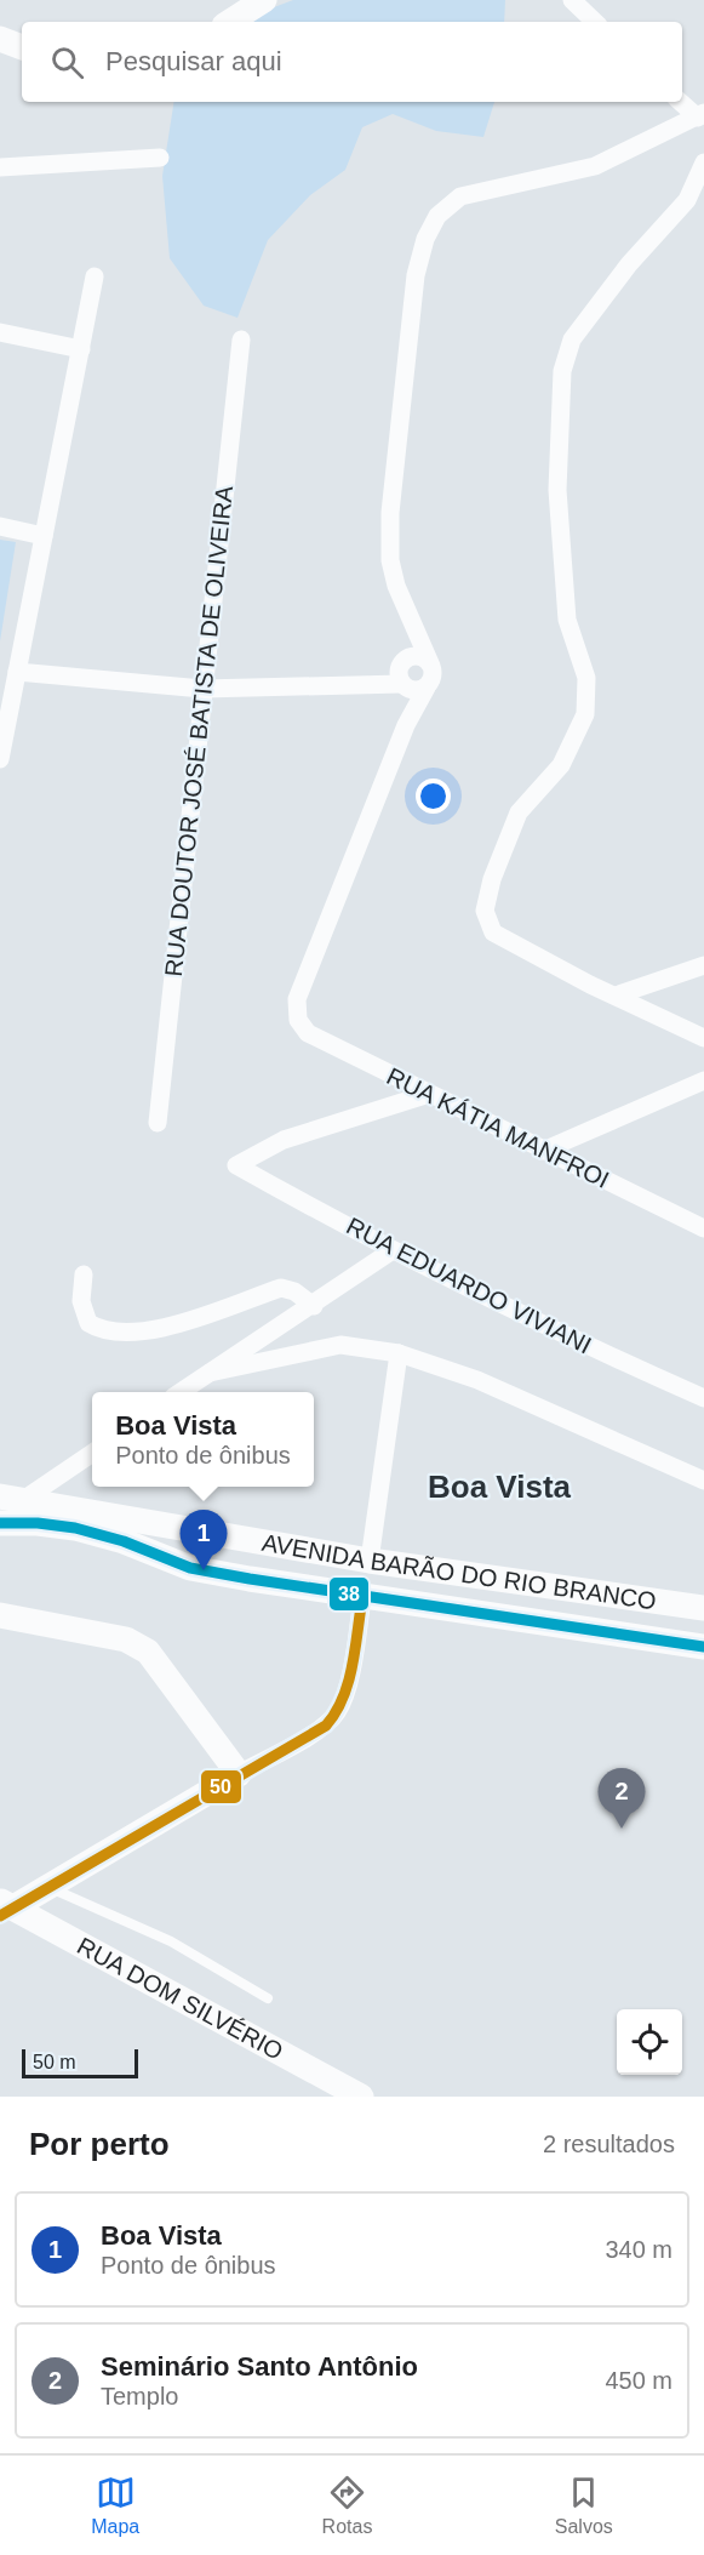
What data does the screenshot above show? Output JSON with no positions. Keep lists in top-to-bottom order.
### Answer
{
  "streets": {
    "main road": ["AVENIDA BARÃO DO RIO BRANCO", "RUA DOM SILVÉRIO"],
    "street": ["RUA DOUTOR JOSÉ BATISTA DE OLIVEIRA", "RUA KÁTIA MANFROI", "RUA EDUARDO VIVIANI"]
  },
  "crossings": [
    ["RUA KÁTIA MANFROI", "RUA EDUARDO VIVIANI"]
  ],
  "districts": ["Boa Vista"],
  "lines": ["transit line 38", "transit line 50"],
  "scale_bar": "50 m",
  "page": {
    "search": "Pesquisar aqui",
    "popup": ["Boa Vista", "Ponto de ônibus"],
    "pins": ["1", "2"],
    "scale": "50 m",
    "heading": ["Por perto", "2 resultados"],
    "list": [
      {
        "mark": "1",
        "name": "Boa Vista",
        "note": "Ponto de ônibus",
        "value": "340 m"
      },
      {
        "mark": "2",
        "name": "Seminário Santo Antônio",
        "note": "Templo",
        "value": "450 m"
      }
    ],
    "nav": ["Mapa", "Rotas", "Salvos"]
  }
}
